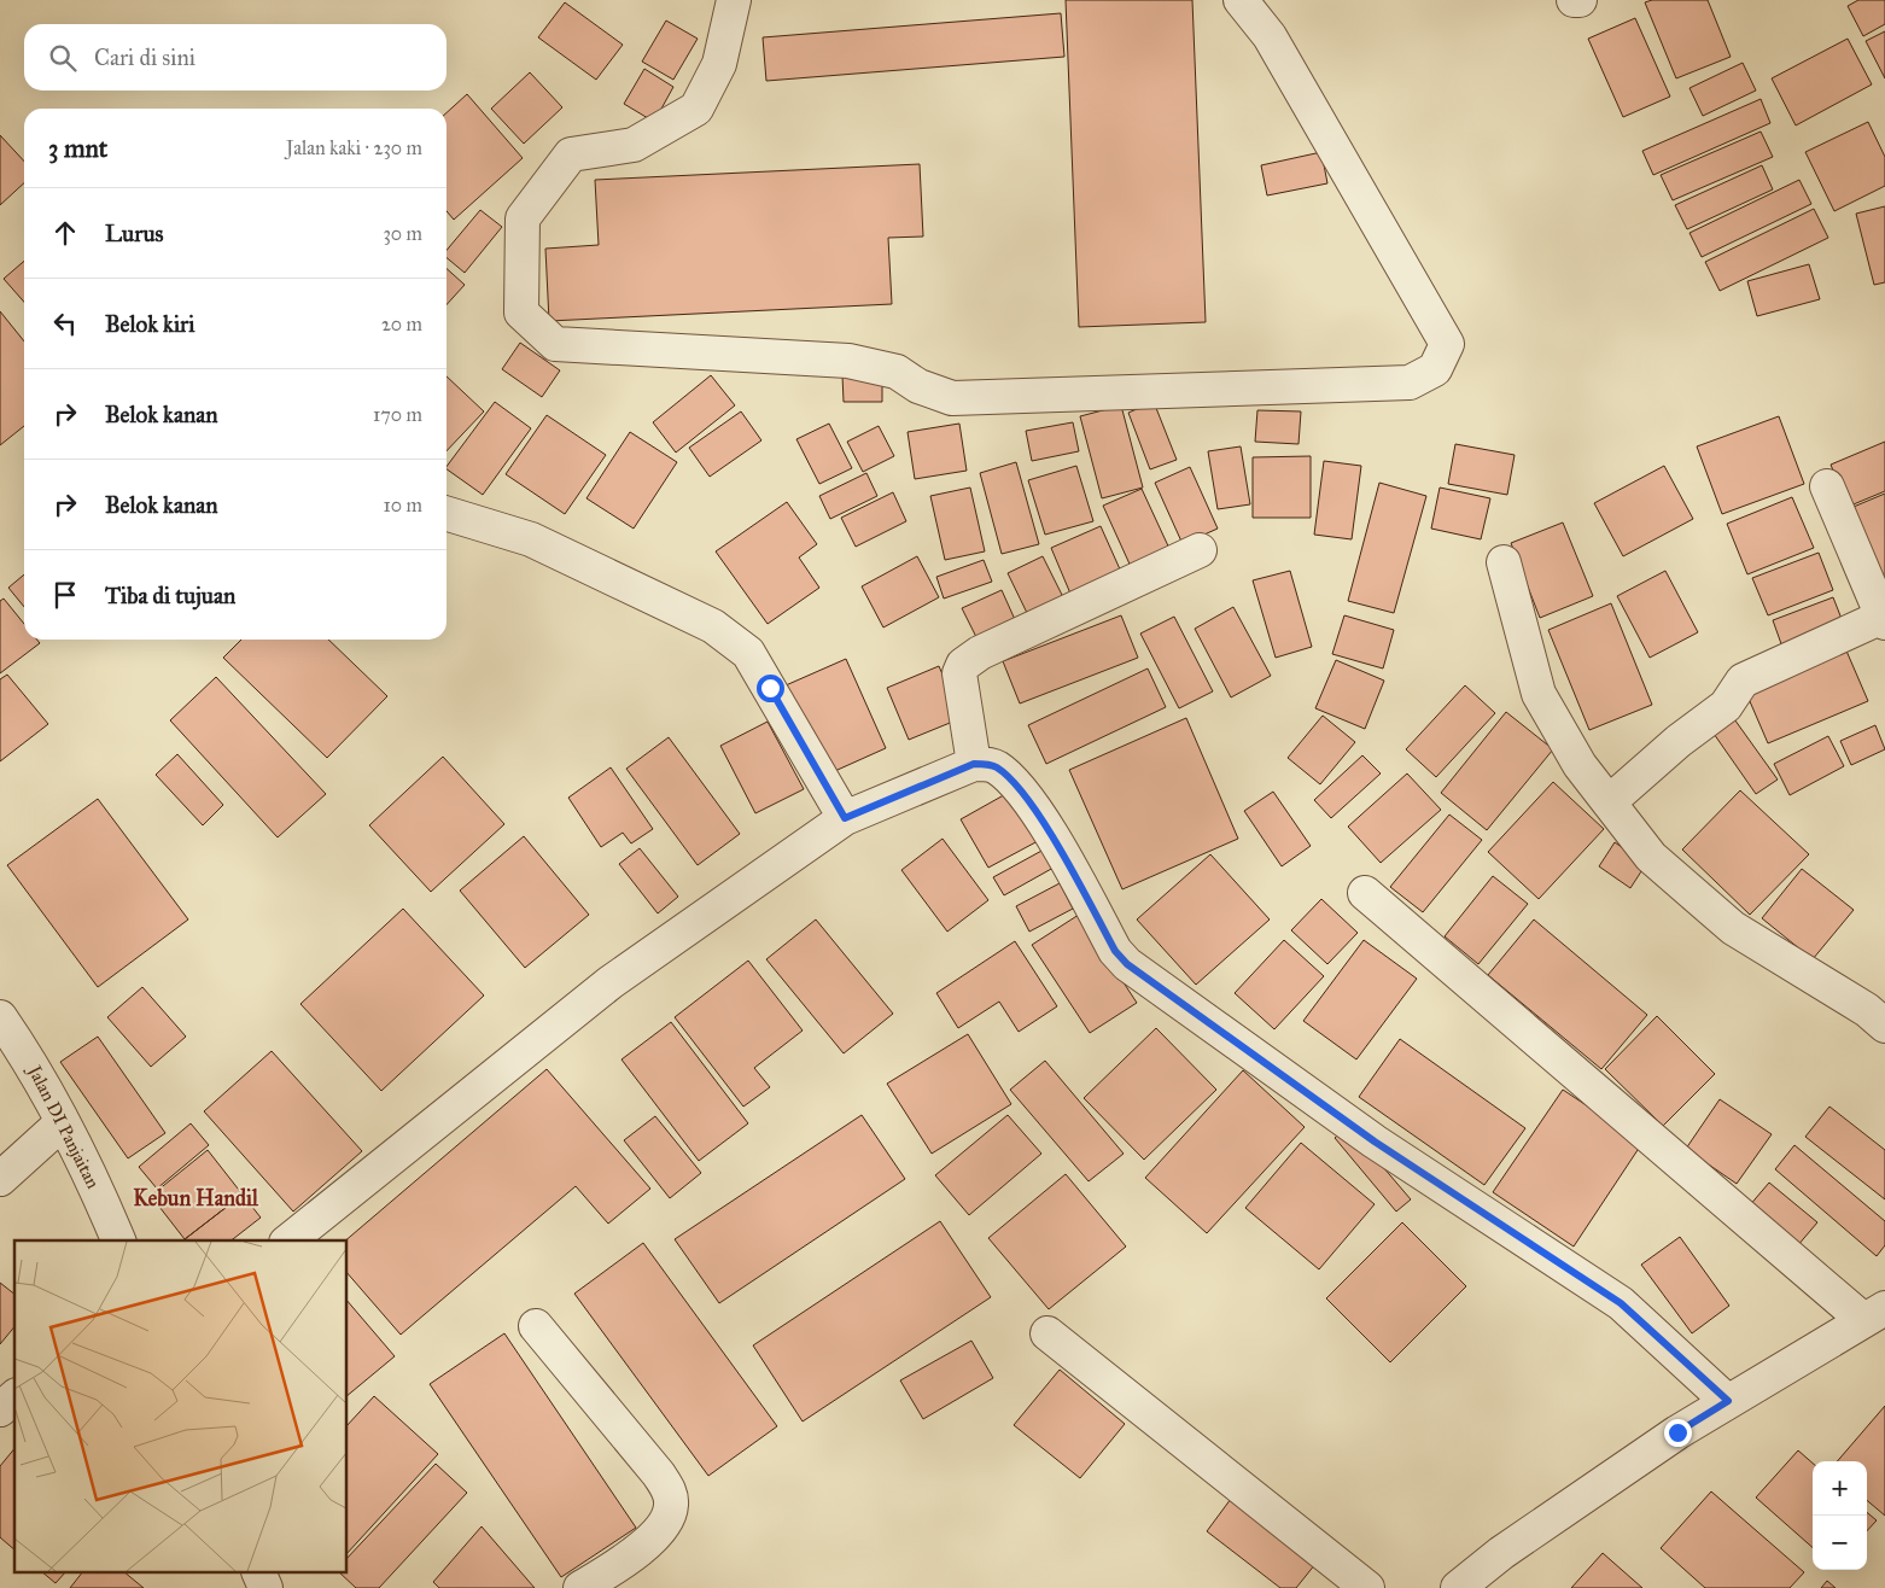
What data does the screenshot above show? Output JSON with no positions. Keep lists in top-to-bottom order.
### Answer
{
  "streets": {
    "street": ["Jalan DI Panjaitan"]
  },
  "districts": ["Kebun Handil"],
  "page": {
    "search": "Cari di sini",
    "heading": ["3 mnt", "Jalan kaki · 230 m"],
    "list": [
      ["Lurus", "30 m"],
      ["Belok kiri", "20 m"],
      ["Belok kanan", "170 m"],
      ["Belok kanan", "10 m"],
      "Tiba di tujuan"
    ],
    "map_buttons": ["+", "−"]
  }
}
